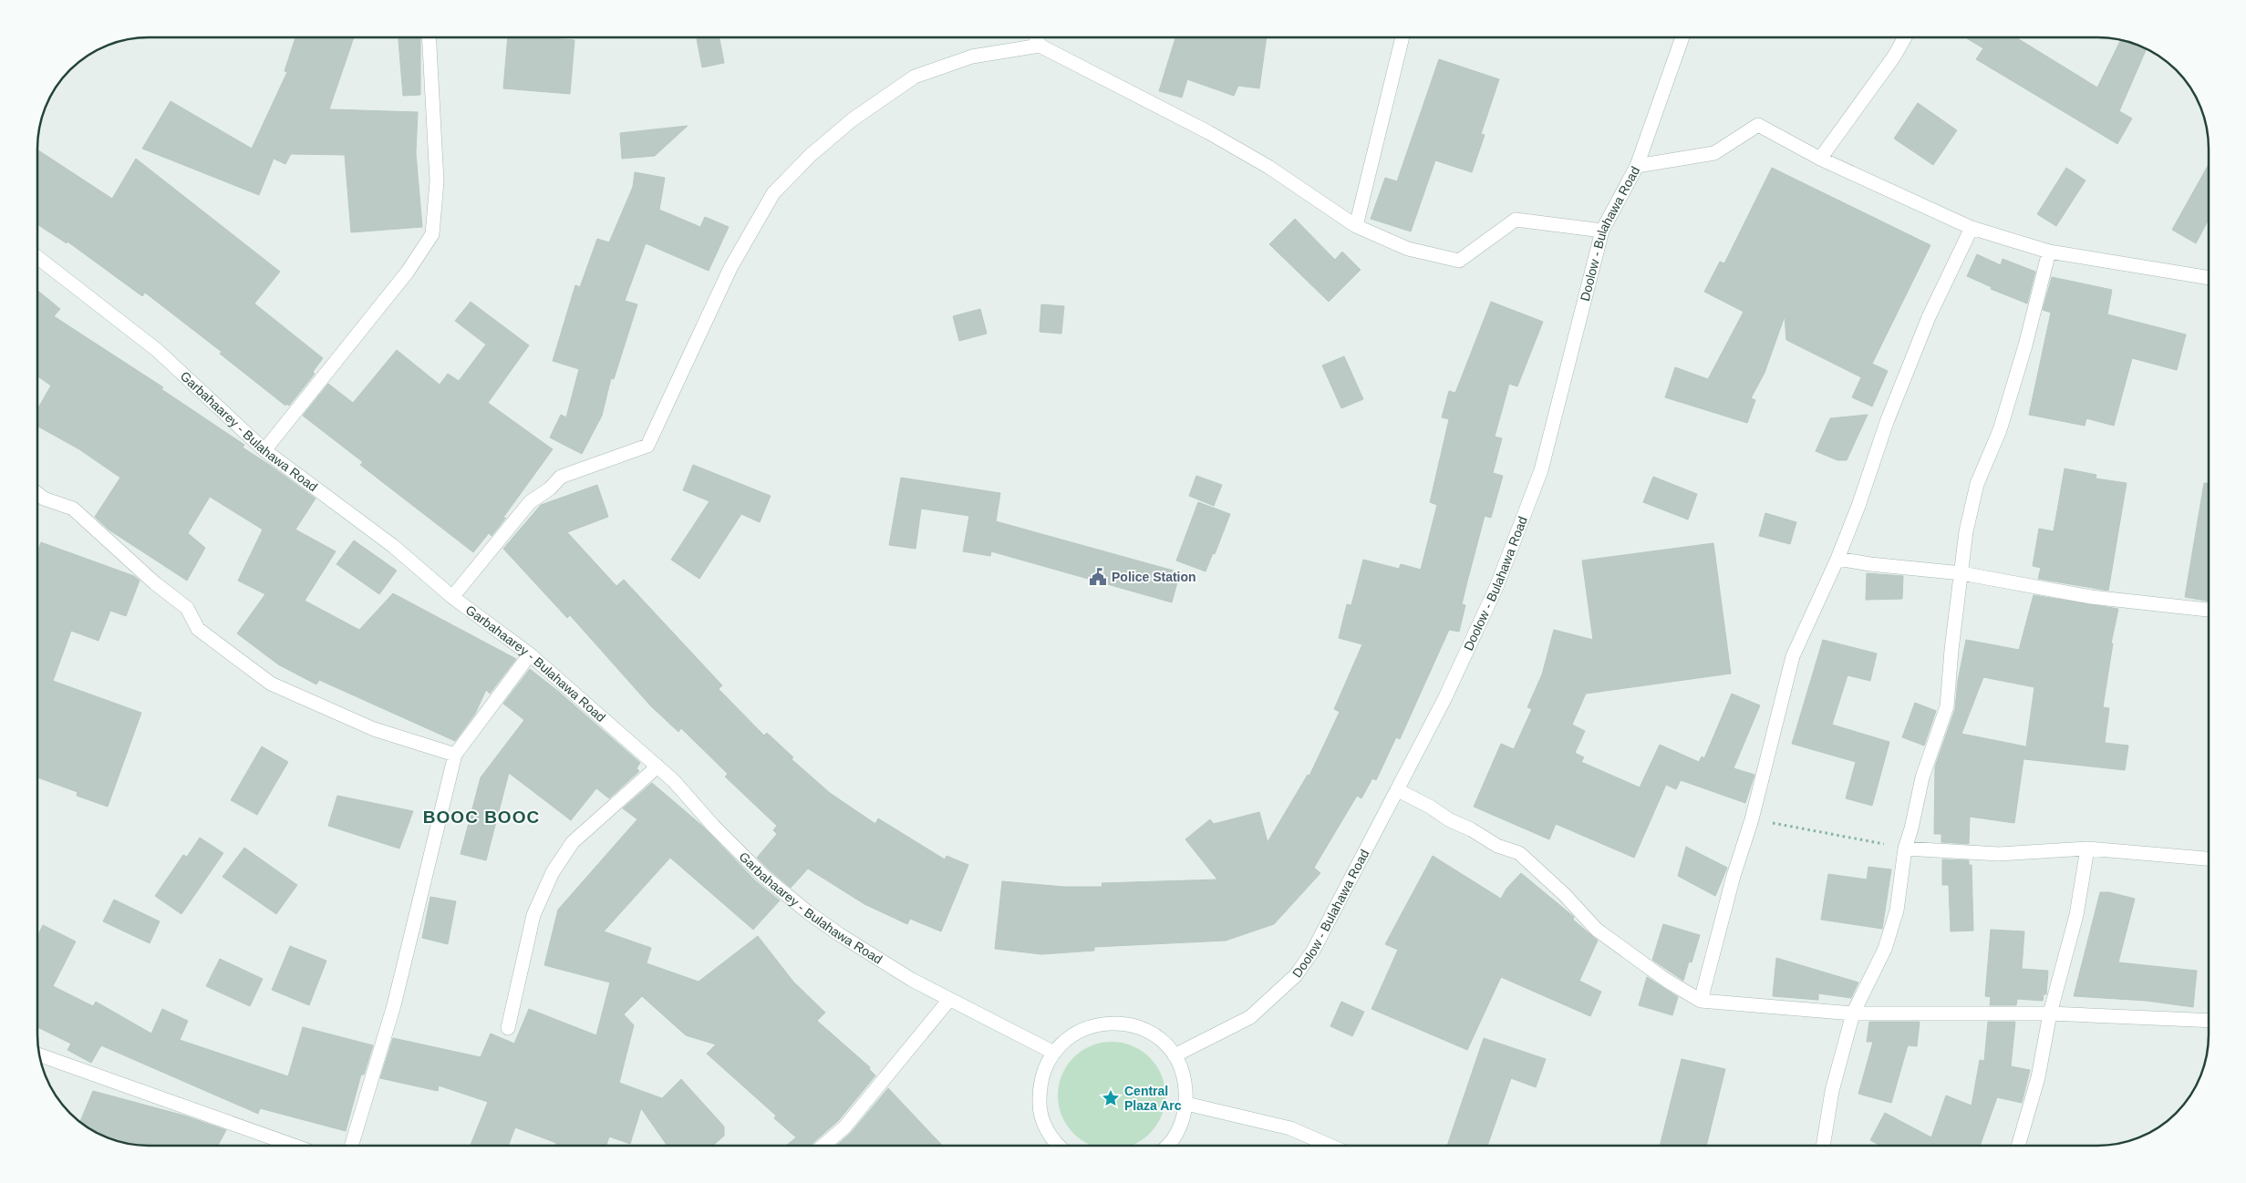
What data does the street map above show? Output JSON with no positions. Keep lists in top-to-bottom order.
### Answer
{
  "streets": {
    "street": ["Doolow - Bulahawa Road", "Garbahaarey - Bulahawa Road"]
  },
  "districts": ["BOOC BOOC"],
  "places": {
    "public building": ["Police Station"],
    "place": ["Central Plaza Arc"]
  }
}
